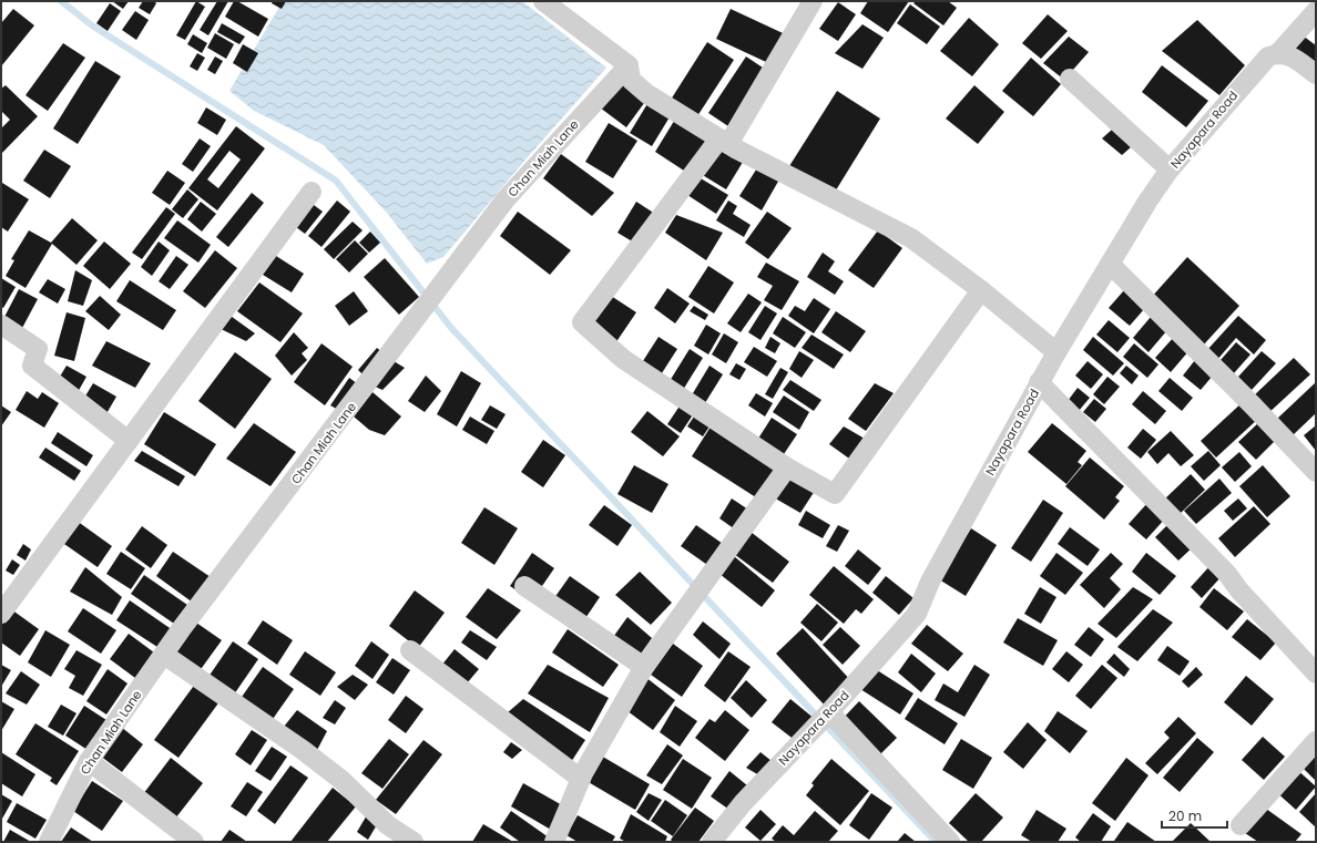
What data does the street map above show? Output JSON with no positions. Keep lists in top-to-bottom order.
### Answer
{
  "streets": {
    "street": ["Nayapara Road", "Chan Miah Lane"]
  },
  "scale_bar": "20 m"
}
